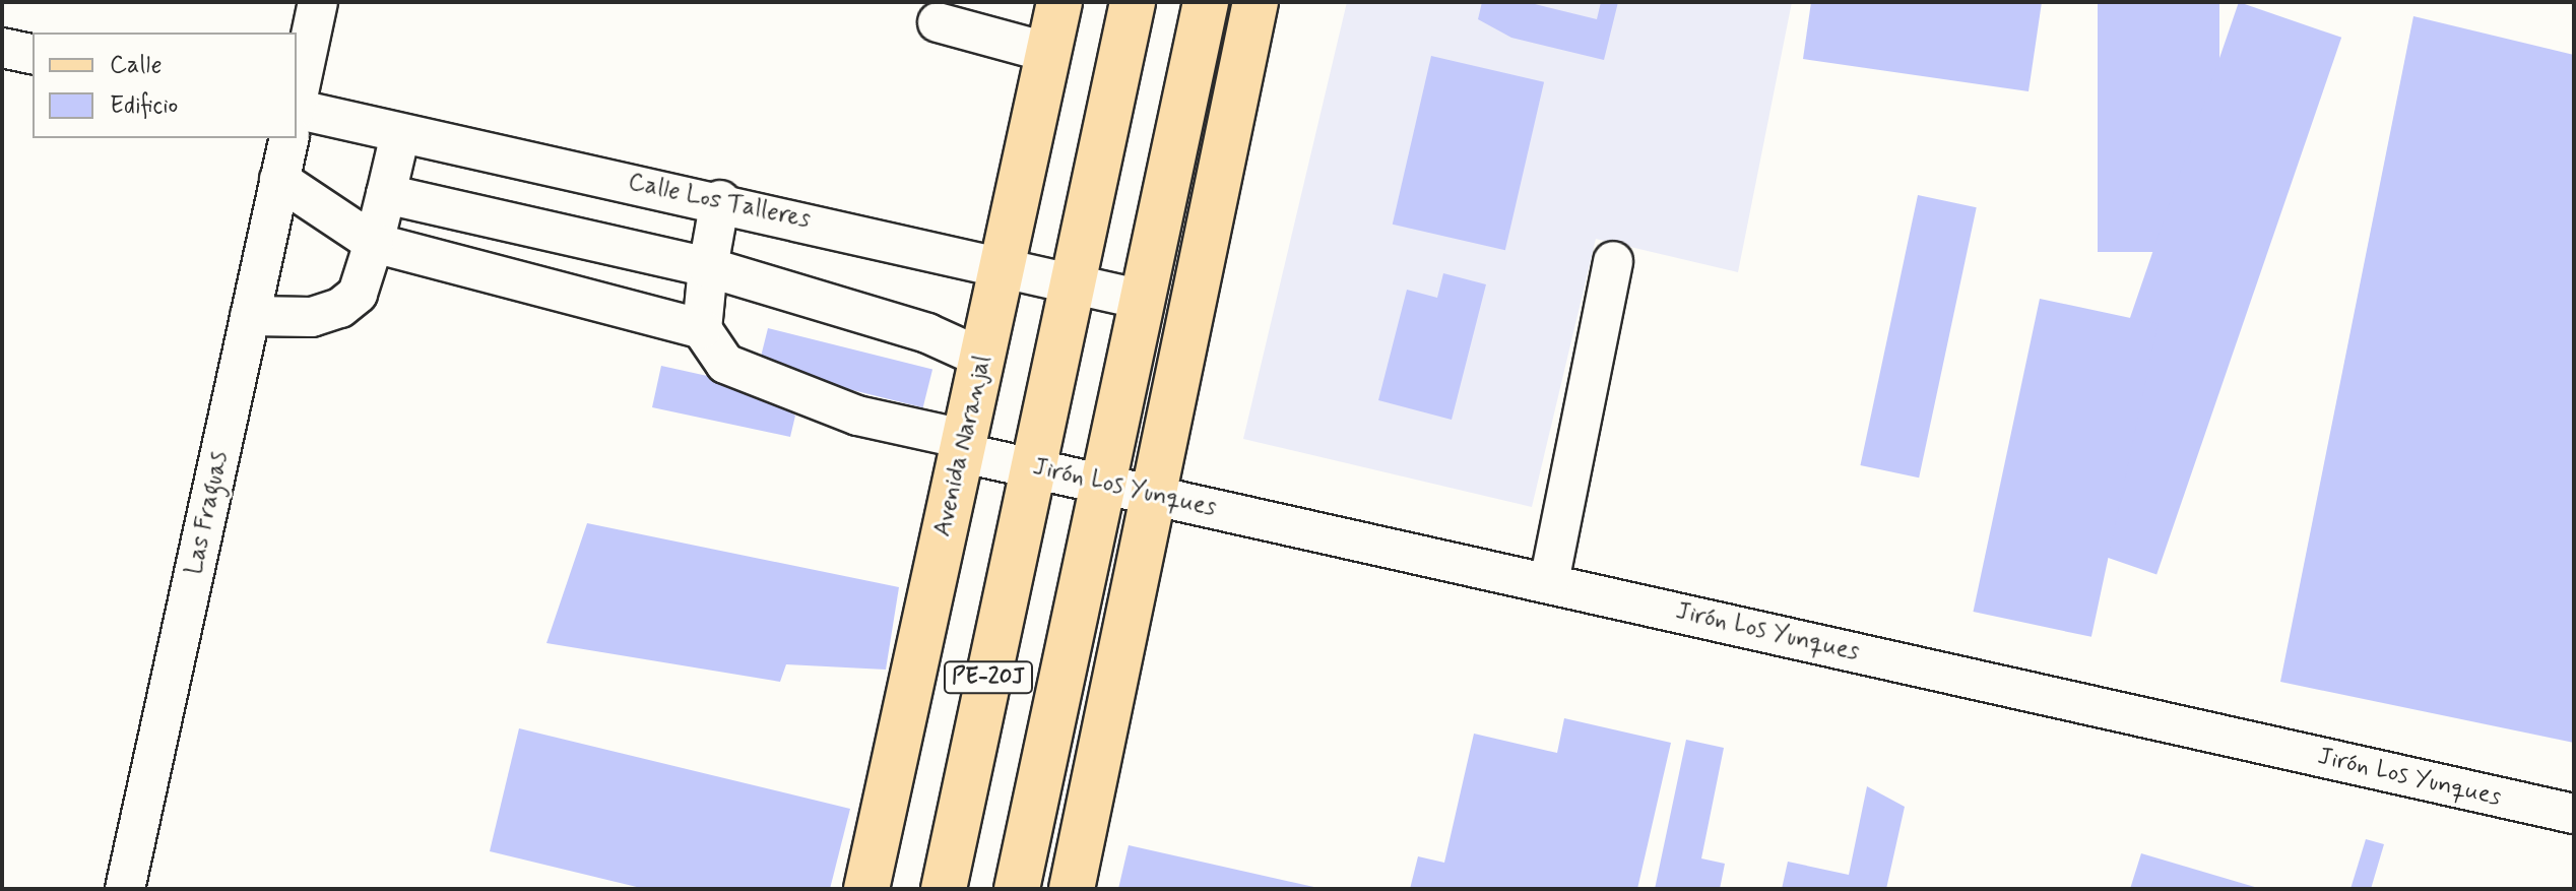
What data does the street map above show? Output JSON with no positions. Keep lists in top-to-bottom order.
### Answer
{
  "streets": {
    "main road": ["Avenida Naranjal", "PE-20J"],
    "street": ["Calle Los Talleres", "Jirón Los Yunques", "Las Fraguas"]
  },
  "crossings": [
    ["Calle Los Talleres", "Avenida Naranjal"],
    ["Calle Los Talleres", "PE-20J"],
    ["Avenida Naranjal", "Jirón Los Yunques"],
    ["Jirón Los Yunques", "PE-20J"]
  ],
  "legend": ["Calle", "Edificio"]
}
